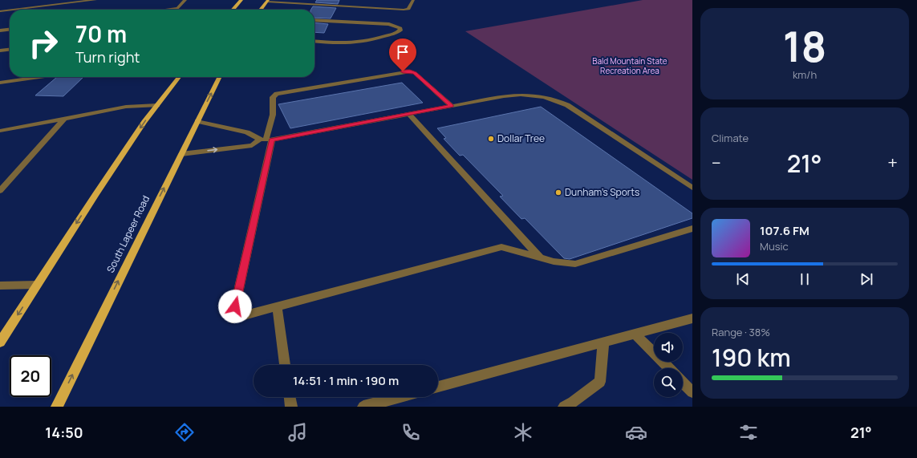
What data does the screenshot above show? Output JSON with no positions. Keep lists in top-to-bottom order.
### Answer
{
  "streets": {
    "main road": ["South Lapeer Road"]
  },
  "parks": ["Bald Mountain State Recreation Area"],
  "places": ["Dollar Tree", "Dunham's Sports"],
  "page": {
    "tile": [
      ["18", "km/h"],
      "Climate",
      ["Range · 38%", "190 km"]
    ],
    "turn": ["70 m", "Turn right"],
    "heat": ["−", "21°", "+"],
    "song": ["107.6 FM", "Music"],
    "limit": "20",
    "trip": "14:51 · 1 min · 190 m",
    "tabs": ["14:50", "21°"]
  }
}
